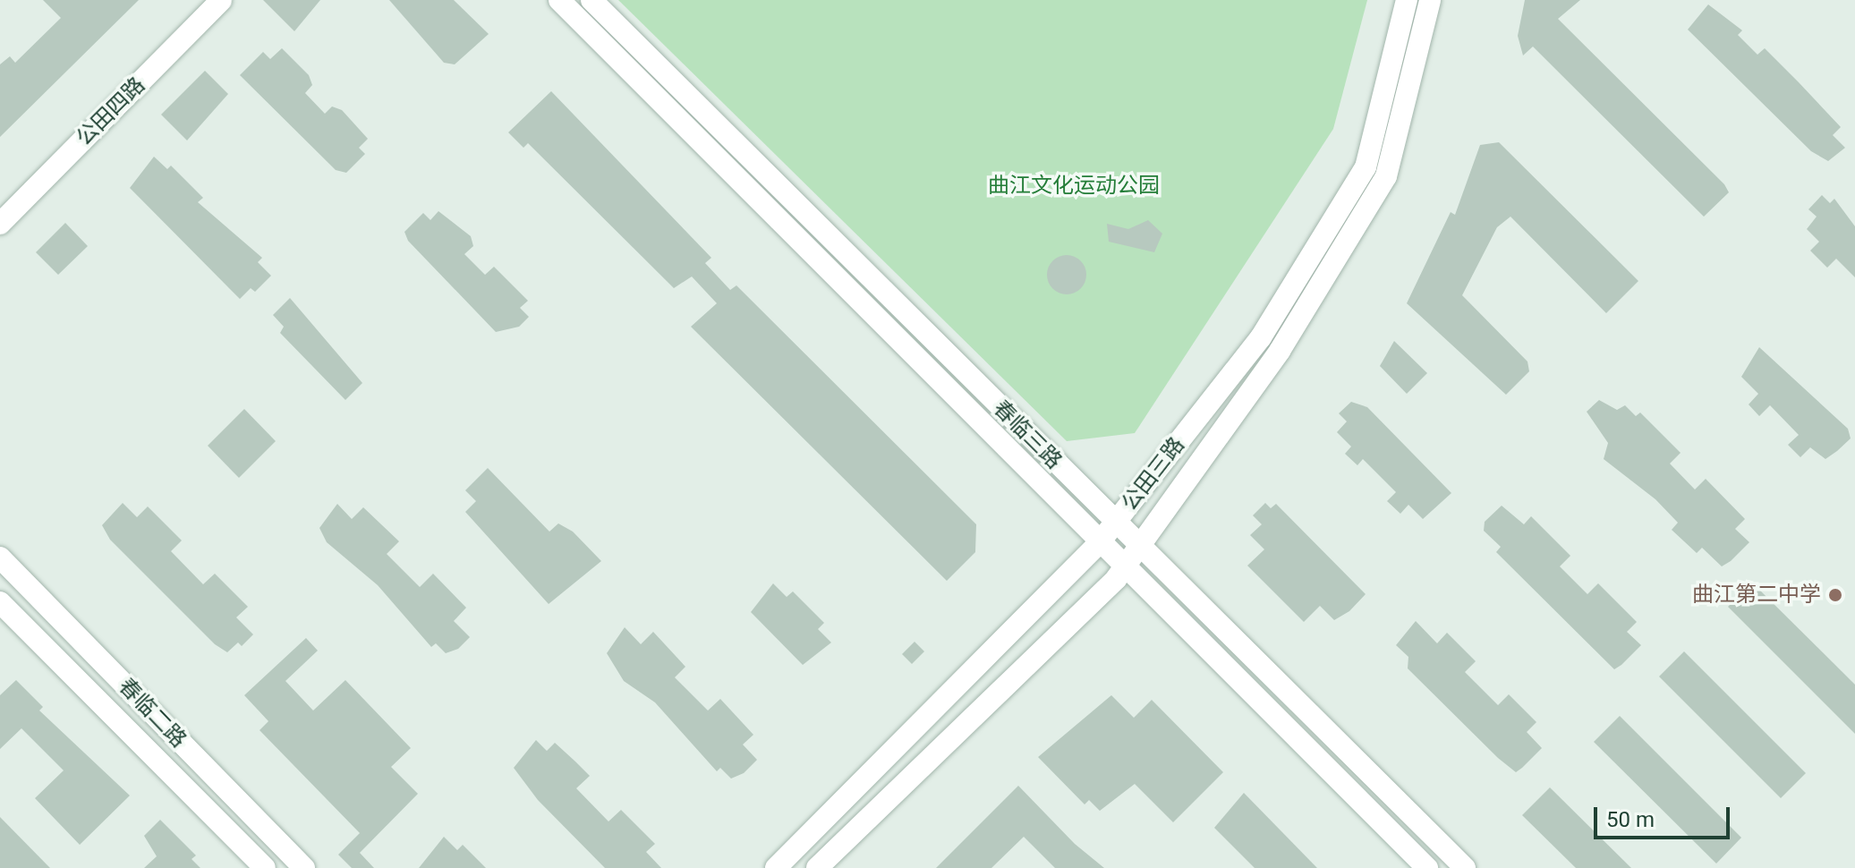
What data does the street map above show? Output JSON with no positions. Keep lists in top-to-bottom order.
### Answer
{
  "streets": {
    "street": [
      "公田四路",
      "春临三路",
      "公田三路",
      "春临二路"
    ]
  },
  "crossings": [
    ["春临三路", "公田三路"]
  ],
  "parks": ["曲江文化运动公园"],
  "places": ["曲江第二中学"],
  "scale_bar": "50 m"
}
